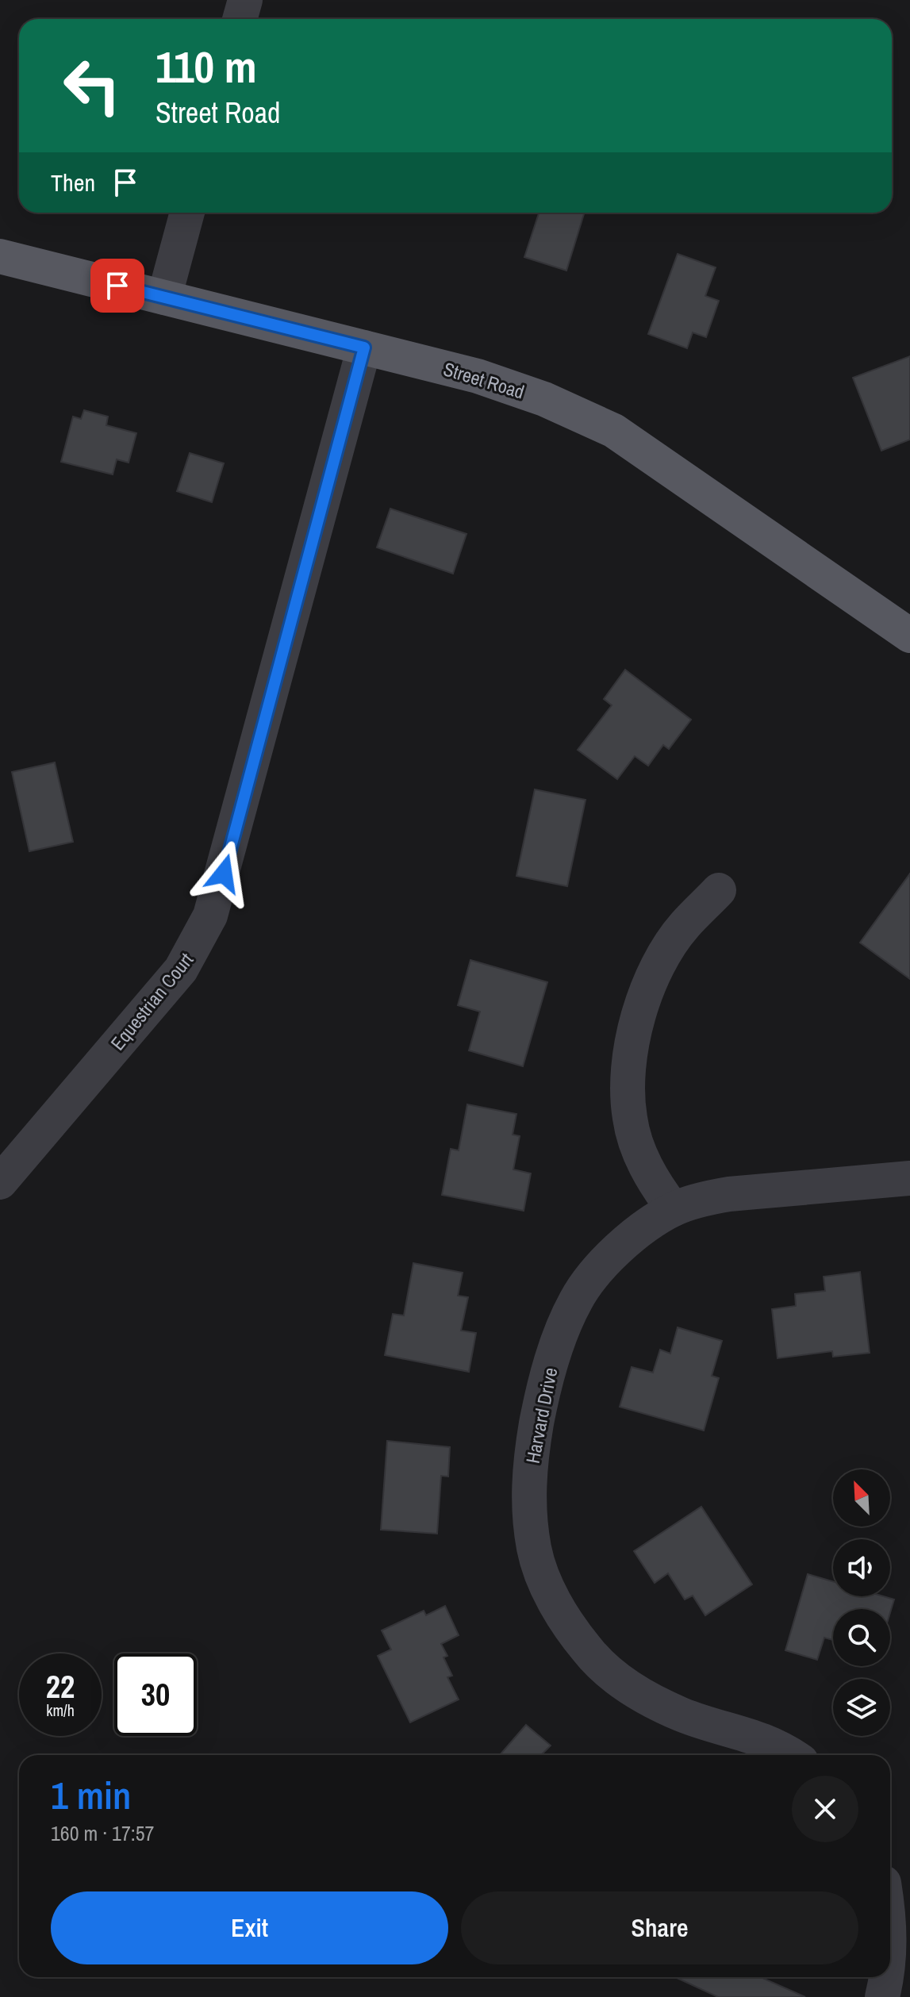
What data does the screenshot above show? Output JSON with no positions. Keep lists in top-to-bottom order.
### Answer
{
  "streets": {
    "main road": ["Street Road"],
    "street": ["Equestrian Court", "Harvard Drive"]
  },
  "crossings": [
    ["Street Road", "Equestrian Court"]
  ],
  "north": "top left",
  "page": {
    "turn": ["110 m", "Street Road"],
    "then": "Then",
    "speed": "22 km/h",
    "limit": "30",
    "heading": ["1 min", "160 m · 17:57"],
    "buttons": ["Exit", "Share"]
  }
}
